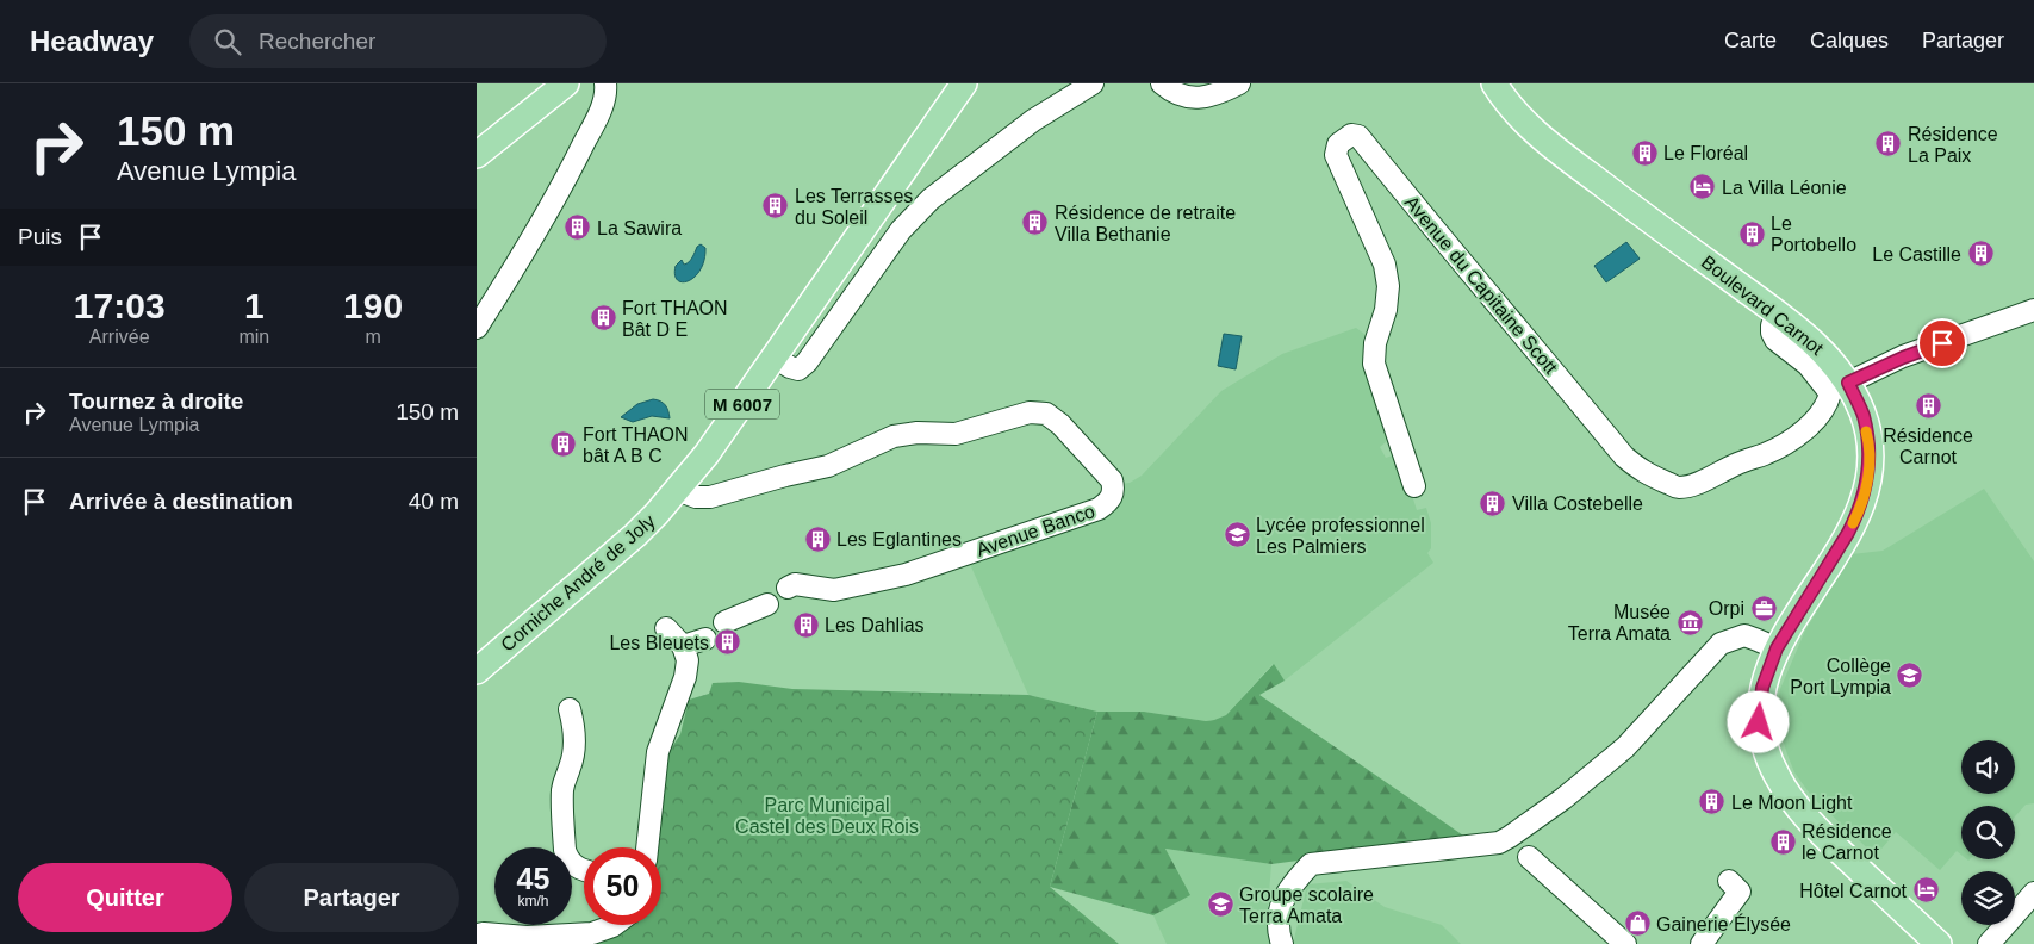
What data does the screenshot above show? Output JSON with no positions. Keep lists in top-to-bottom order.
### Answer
{
  "streets": {
    "main road": ["Boulevard Carnot", "M 6007", "Corniche André de Joly"],
    "street": ["Avenue du Capitaine Scott", "Avenue Banco"]
  },
  "crossings": [
    ["Avenue du Capitaine Scott", "Boulevard Carnot"],
    ["Avenue Banco", "Corniche André de Joly"]
  ],
  "parks": ["Parc Municipal Castel des Deux Rois"],
  "places": {
    "building": [
      "Résidence La Paix",
      "Le Floréal",
      "Les Terrasses du Soleil",
      "Résidence de retraite Villa Bethanie",
      "La Sawira",
      "Le Portobello",
      "Le Castille",
      "Fort THAON Bât D E",
      "Résidence Carnot",
      "Fort THAON bât A B C",
      "Villa Costebelle",
      "Les Eglantines",
      "Les Dahlias",
      "Les Bleuets",
      "Le Moon Light",
      "Résidence le Carnot"
    ],
    "hotel": ["La Villa Léonie", "Hôtel Carnot"],
    "school or university": ["Lycée professionnel Les Palmiers", "Collège Port Lympia", "Groupe scolaire Terra Amata"],
    "office": ["Orpi"],
    "museum": ["Musée Terra Amata"],
    "shop": ["Gainerie Élysée"]
  },
  "page": {
    "header": "Headway",
    "search": "Rechercher",
    "nav": ["Carte", "Calques", "Partager"],
    "turn": ["150 m", "Avenue Lympia"],
    "then": "Puis",
    "eta": [
      "17:03",
      "Arrivée",
      "1",
      "min",
      "190",
      "m"
    ],
    "list": [
      {
        "name": "Tournez à droite",
        "note": "Avenue Lympia",
        "value": "150 m"
      },
      {
        "name": "Arrivée à destination",
        "value": "40 m"
      }
    ],
    "speed": "45 km/h",
    "limit": "50",
    "buttons": ["Quitter", "Partager"]
  }
}
